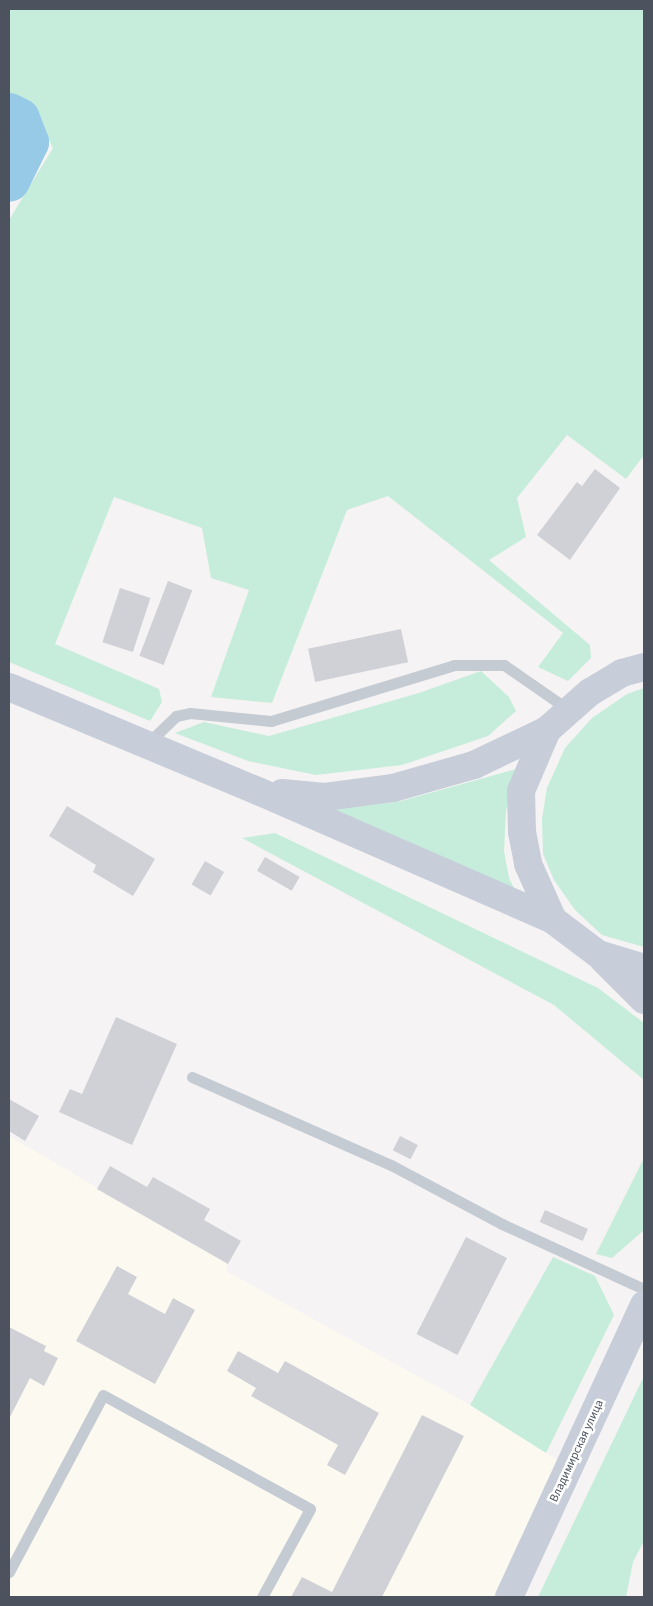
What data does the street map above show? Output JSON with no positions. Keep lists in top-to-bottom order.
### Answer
{
  "streets": {
    "main road": ["Владимирская улица"]
  }
}
